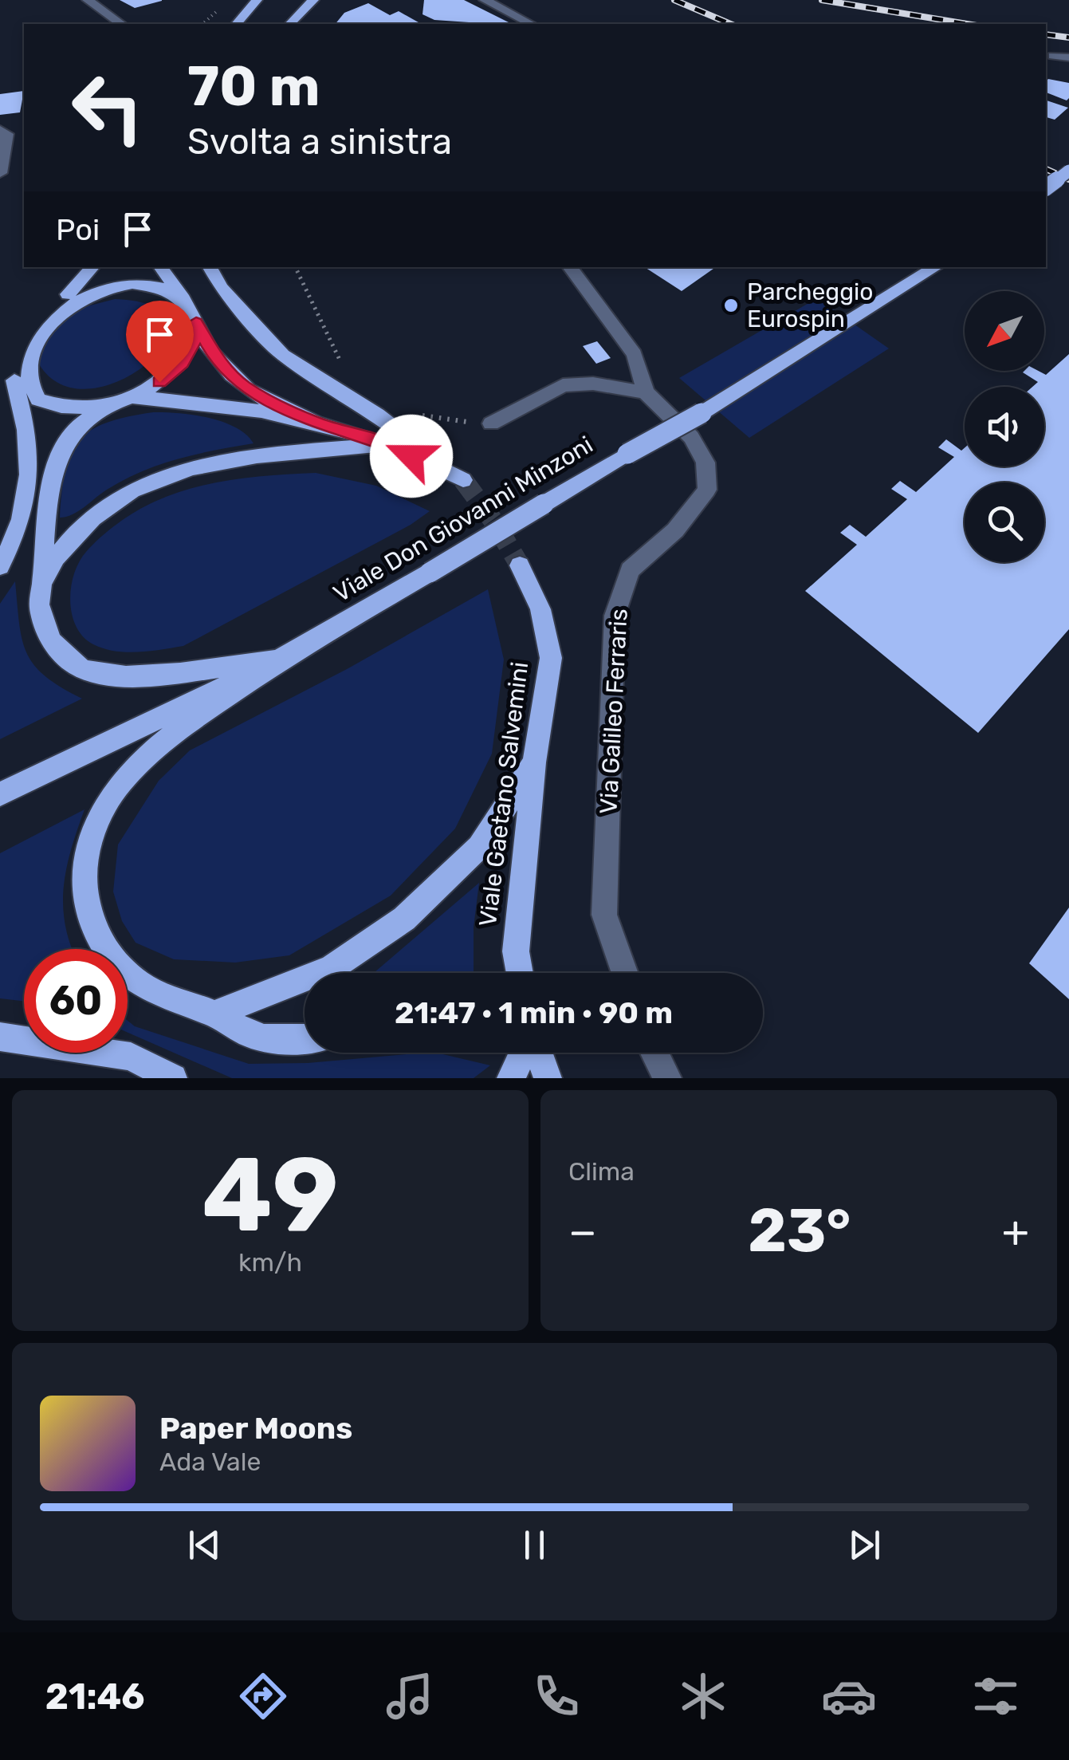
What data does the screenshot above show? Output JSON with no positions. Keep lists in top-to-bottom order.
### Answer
{
  "streets": {
    "main road": ["Viale Don Giovanni Minzoni", "Viale Gaetano Salvemini"],
    "street": ["Via Galileo Ferraris"]
  },
  "places": ["Parcheggio Eurospin"],
  "north": "bottom left",
  "page": {
    "turn": ["70 m", "Svolta a sinistra"],
    "then": "Poi",
    "limit": "60",
    "trip": "21:47 · 1 min · 90 m",
    "tile": [
      ["49", "km/h"],
      "Clima"
    ],
    "heat": ["−", "23°", "+"],
    "song": ["Paper Moons", "Ada Vale"],
    "tabs": "21:46"
  }
}
